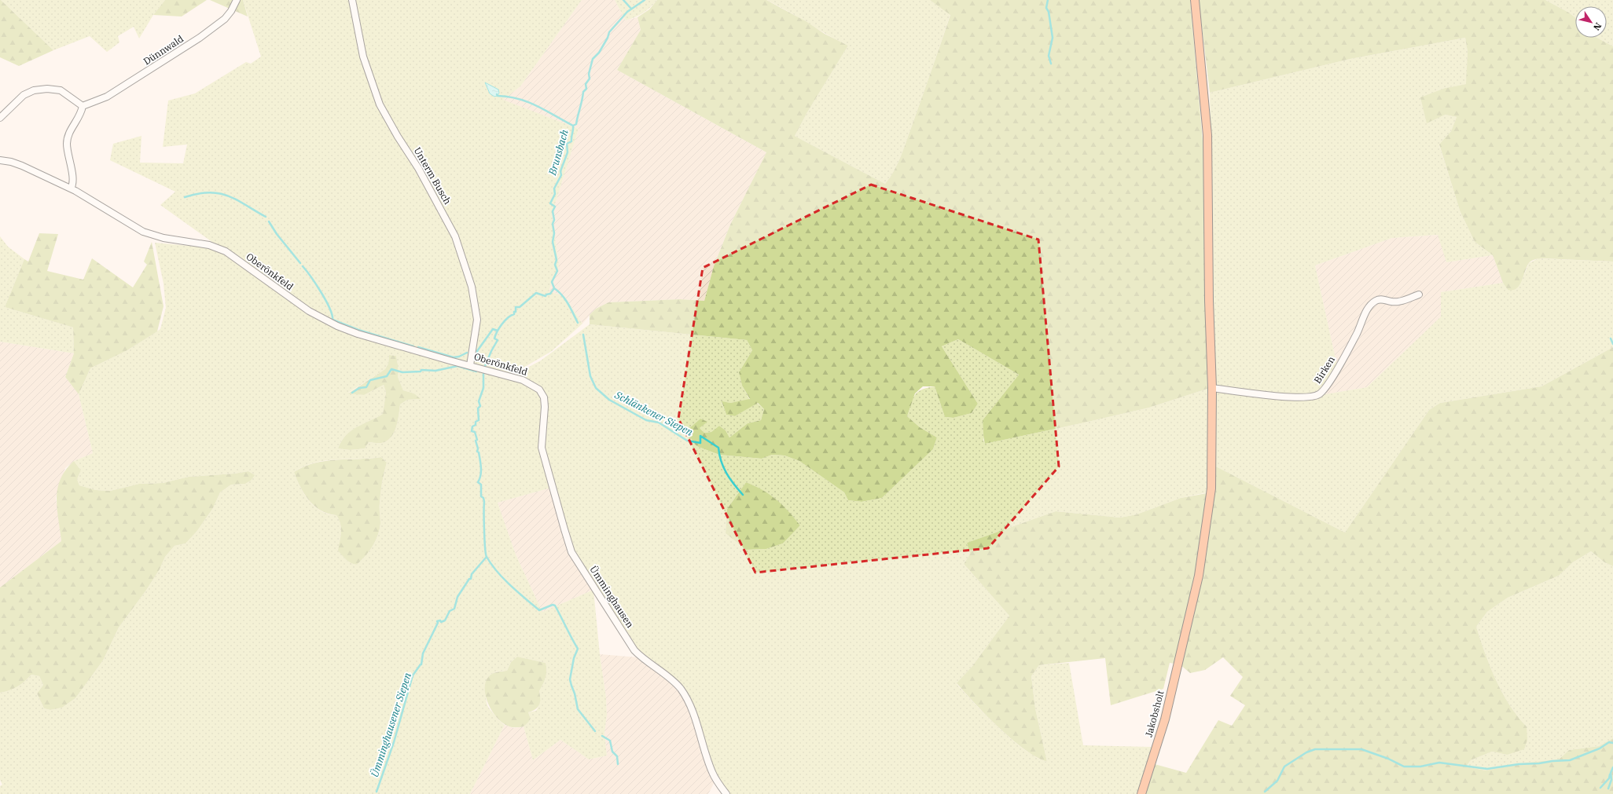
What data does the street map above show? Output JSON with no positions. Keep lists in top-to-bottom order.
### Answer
{
  "streets": {
    "main road": ["Jakobsholt"],
    "street": [
      "Dünnwald",
      "Unterm Busch",
      "Oberönkfeld",
      "Birken",
      "Ümminghausen"
    ]
  },
  "crossings": [
    ["Unterm Busch", "Oberönkfeld"],
    ["Oberönkfeld", "Ümminghausen"],
    ["Birken", "Jakobsholt"]
  ],
  "water": ["Brunsbach", "Schlänkener Siepen", "Ümminghausener Siepen"],
  "north": "bottom right"
}
